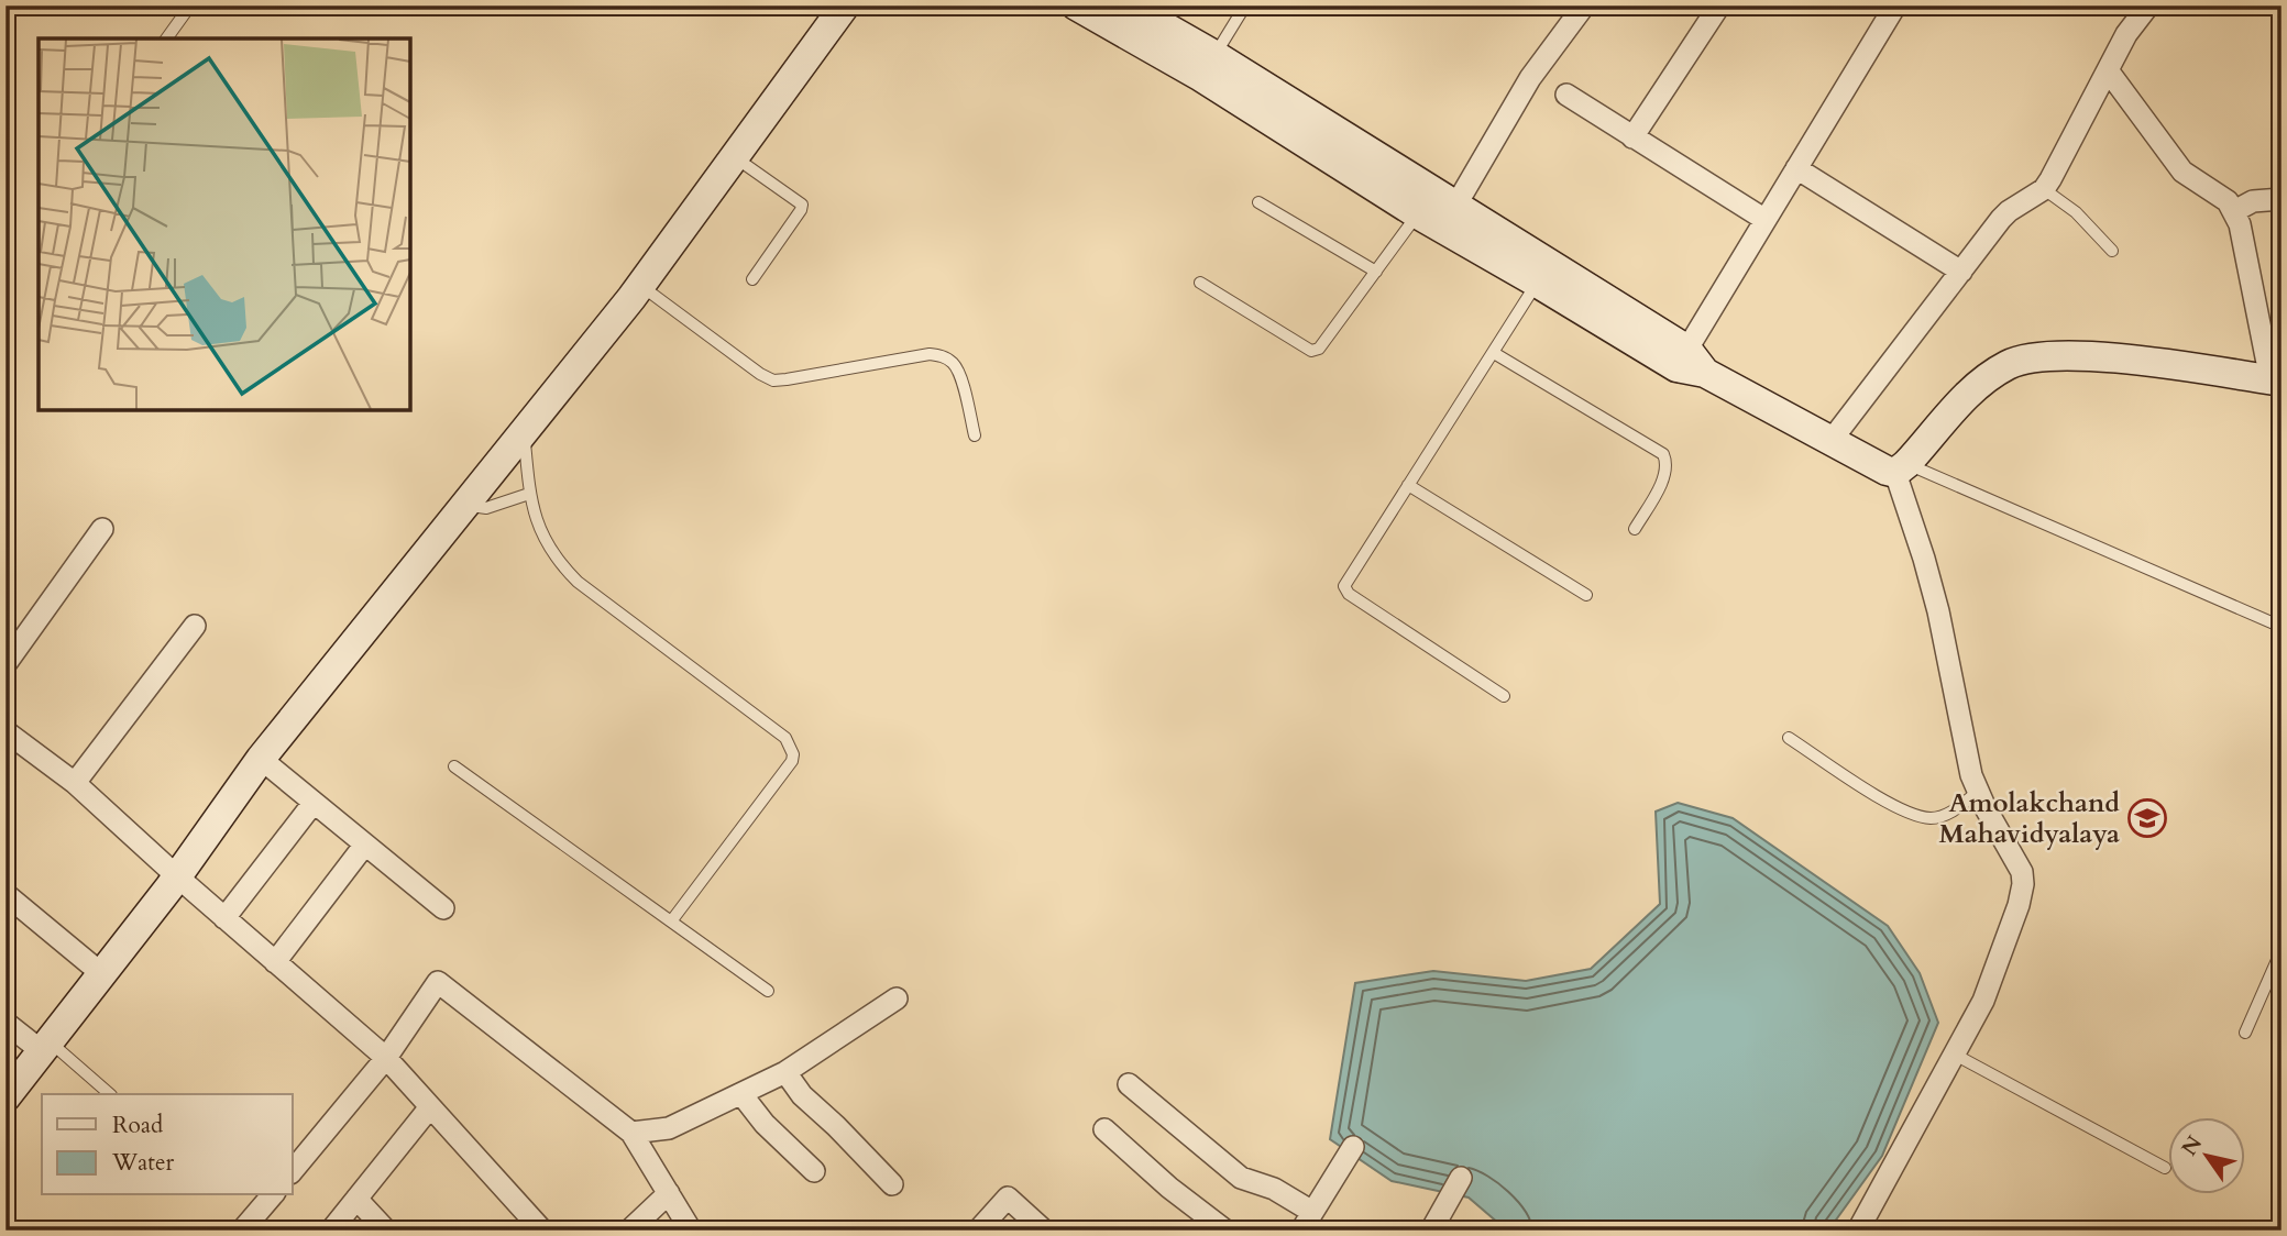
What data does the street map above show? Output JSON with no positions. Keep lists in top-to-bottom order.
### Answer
{
  "places": {
    "school or university": ["Amolakchand Mahavidyalaya"]
  },
  "legend": ["Road", "Water"],
  "north": "top left"
}
